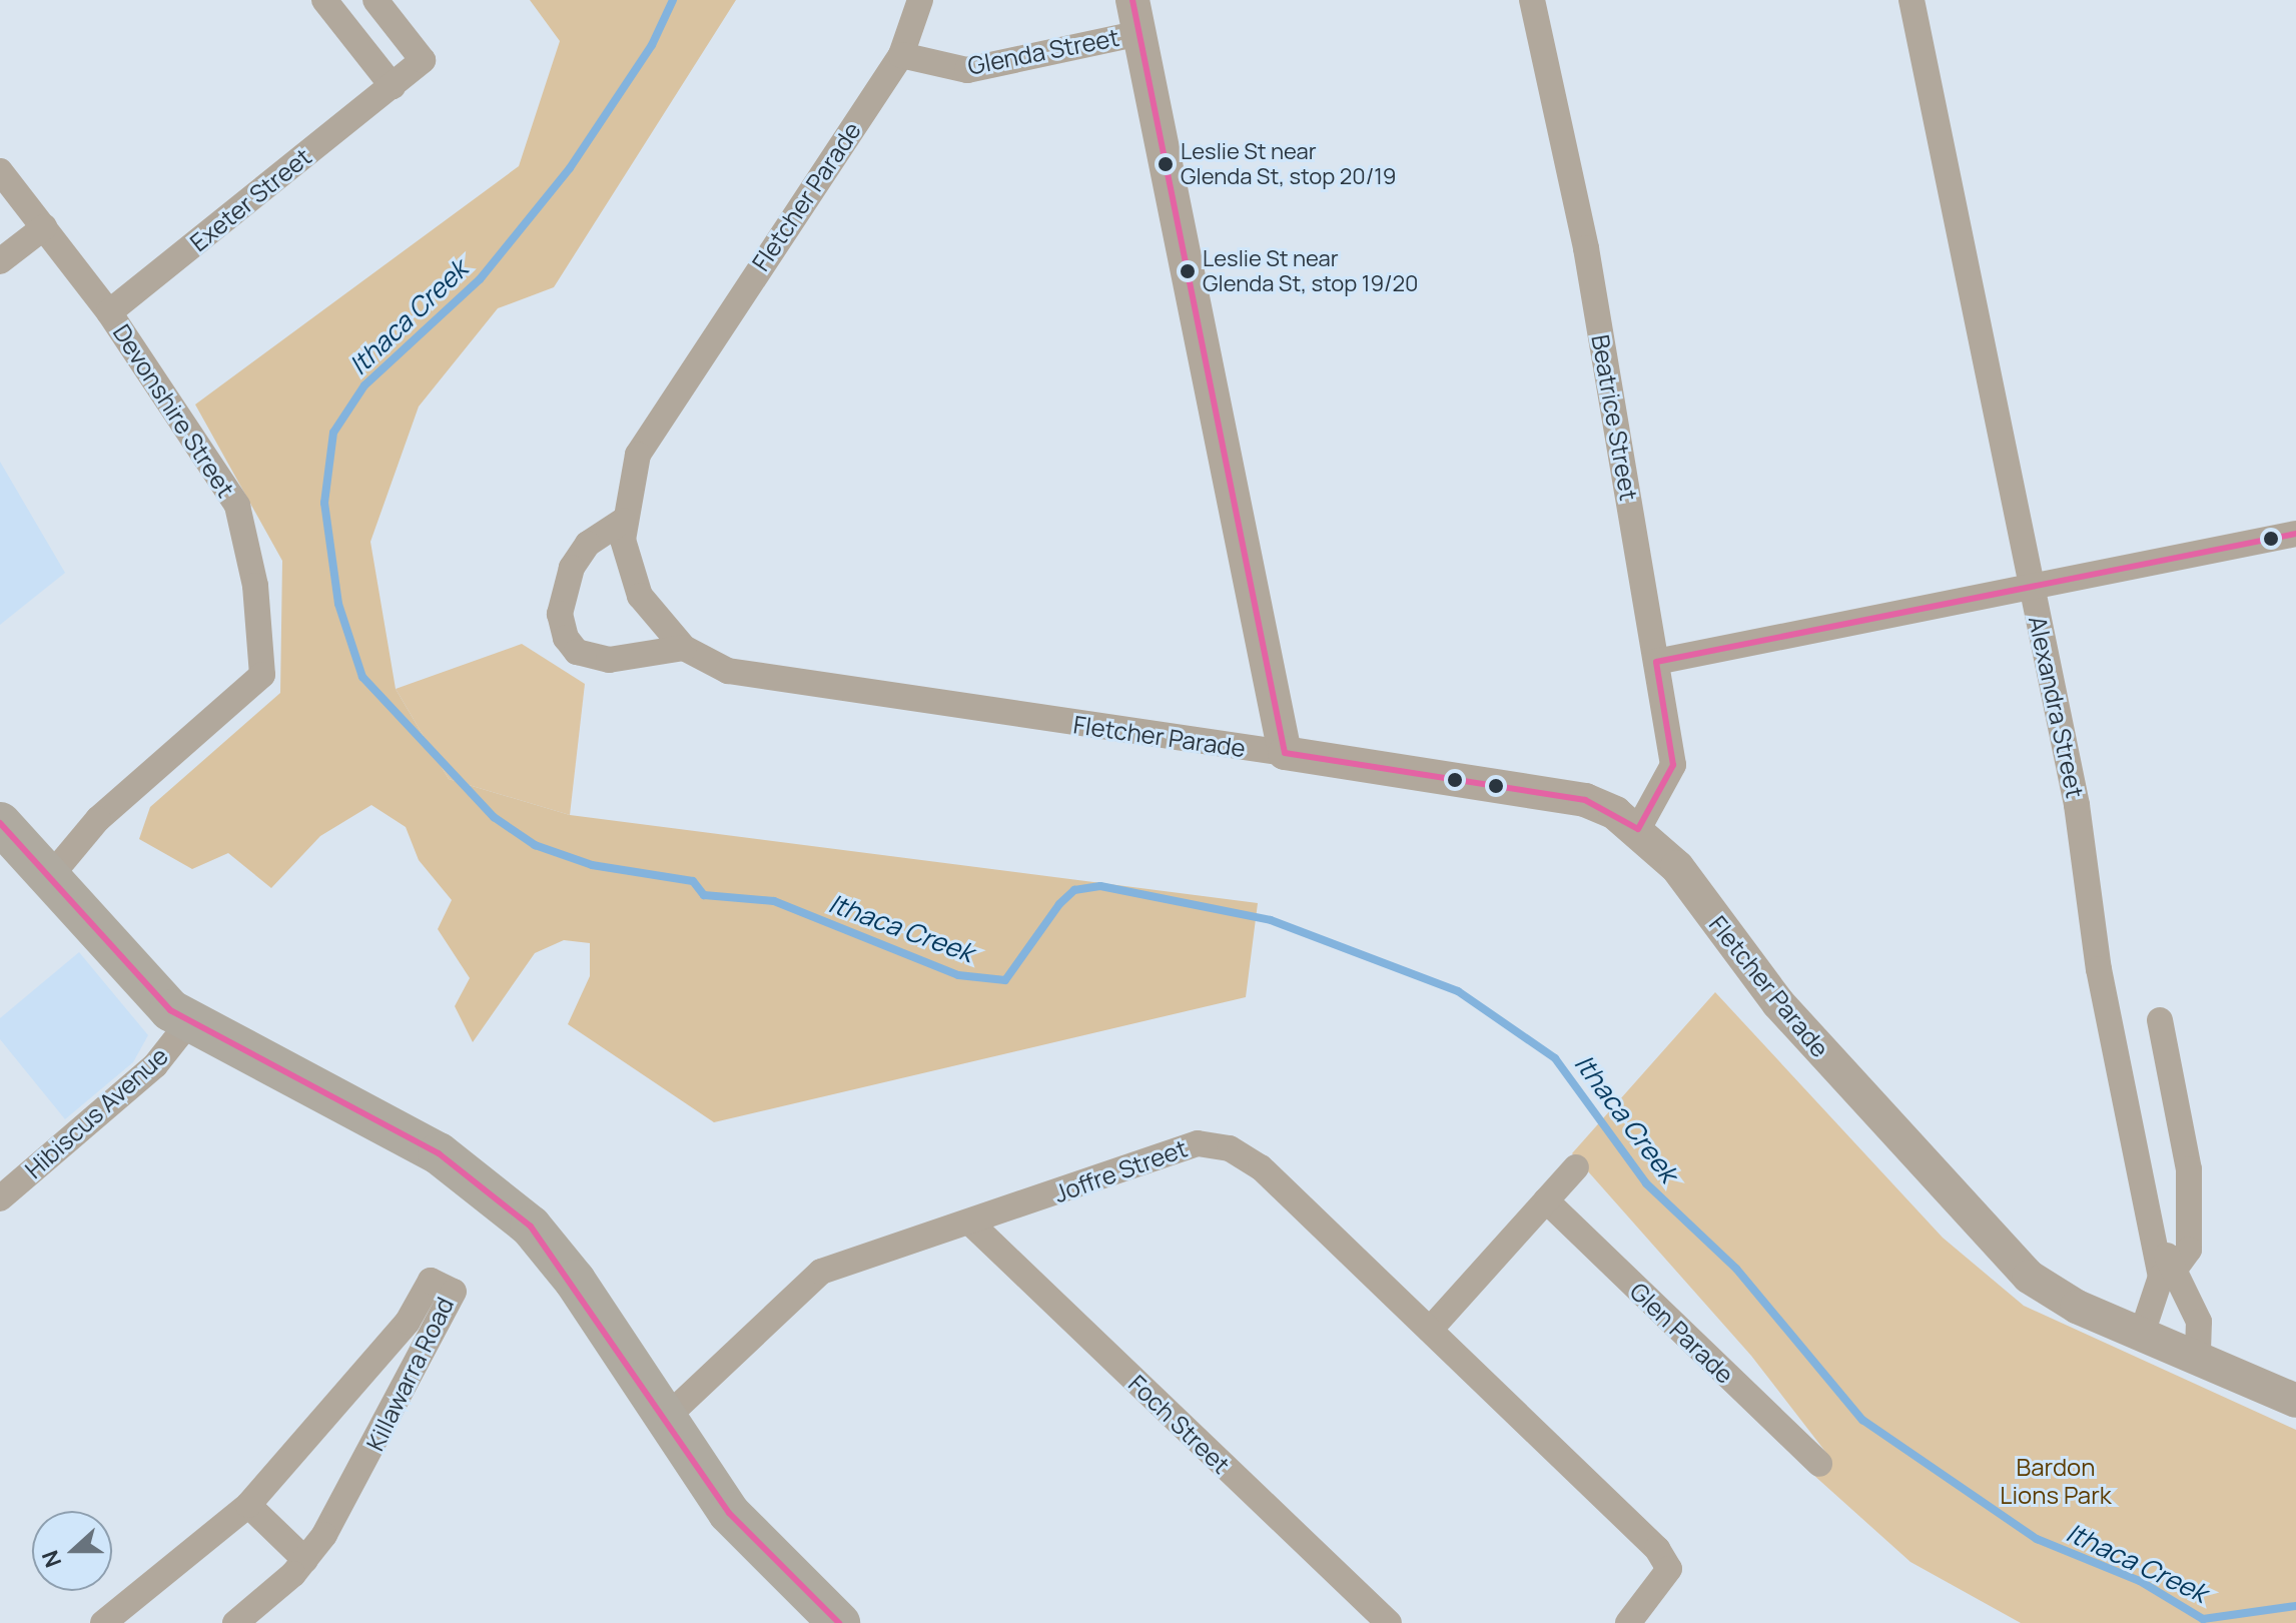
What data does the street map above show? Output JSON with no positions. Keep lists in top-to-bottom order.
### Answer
{
  "streets": {
    "street": [
      "Glenda Street",
      "Fletcher Parade",
      "Exeter Street",
      "Devonshire Street",
      "Beatrice Street",
      "Alexandra Street",
      "Hibiscus Avenue",
      "Joffre Street",
      "Glen Parade",
      "Killawarra Road",
      "Foch Street"
    ]
  },
  "crossings": [
    ["Glenda Street", "Fletcher Parade"],
    ["Fletcher Parade", "Beatrice Street"],
    ["Fletcher Parade", "Alexandra Street"],
    ["Exeter Street", "Devonshire Street"],
    ["Joffre Street", "Foch Street"]
  ],
  "water": ["Ithaca Creek"],
  "parks": ["Bardon Lions Park"],
  "places": ["Leslie St near Glenda St, stop 20/19", "Leslie St near Glenda St, stop 19/20"],
  "north": "left"
}
